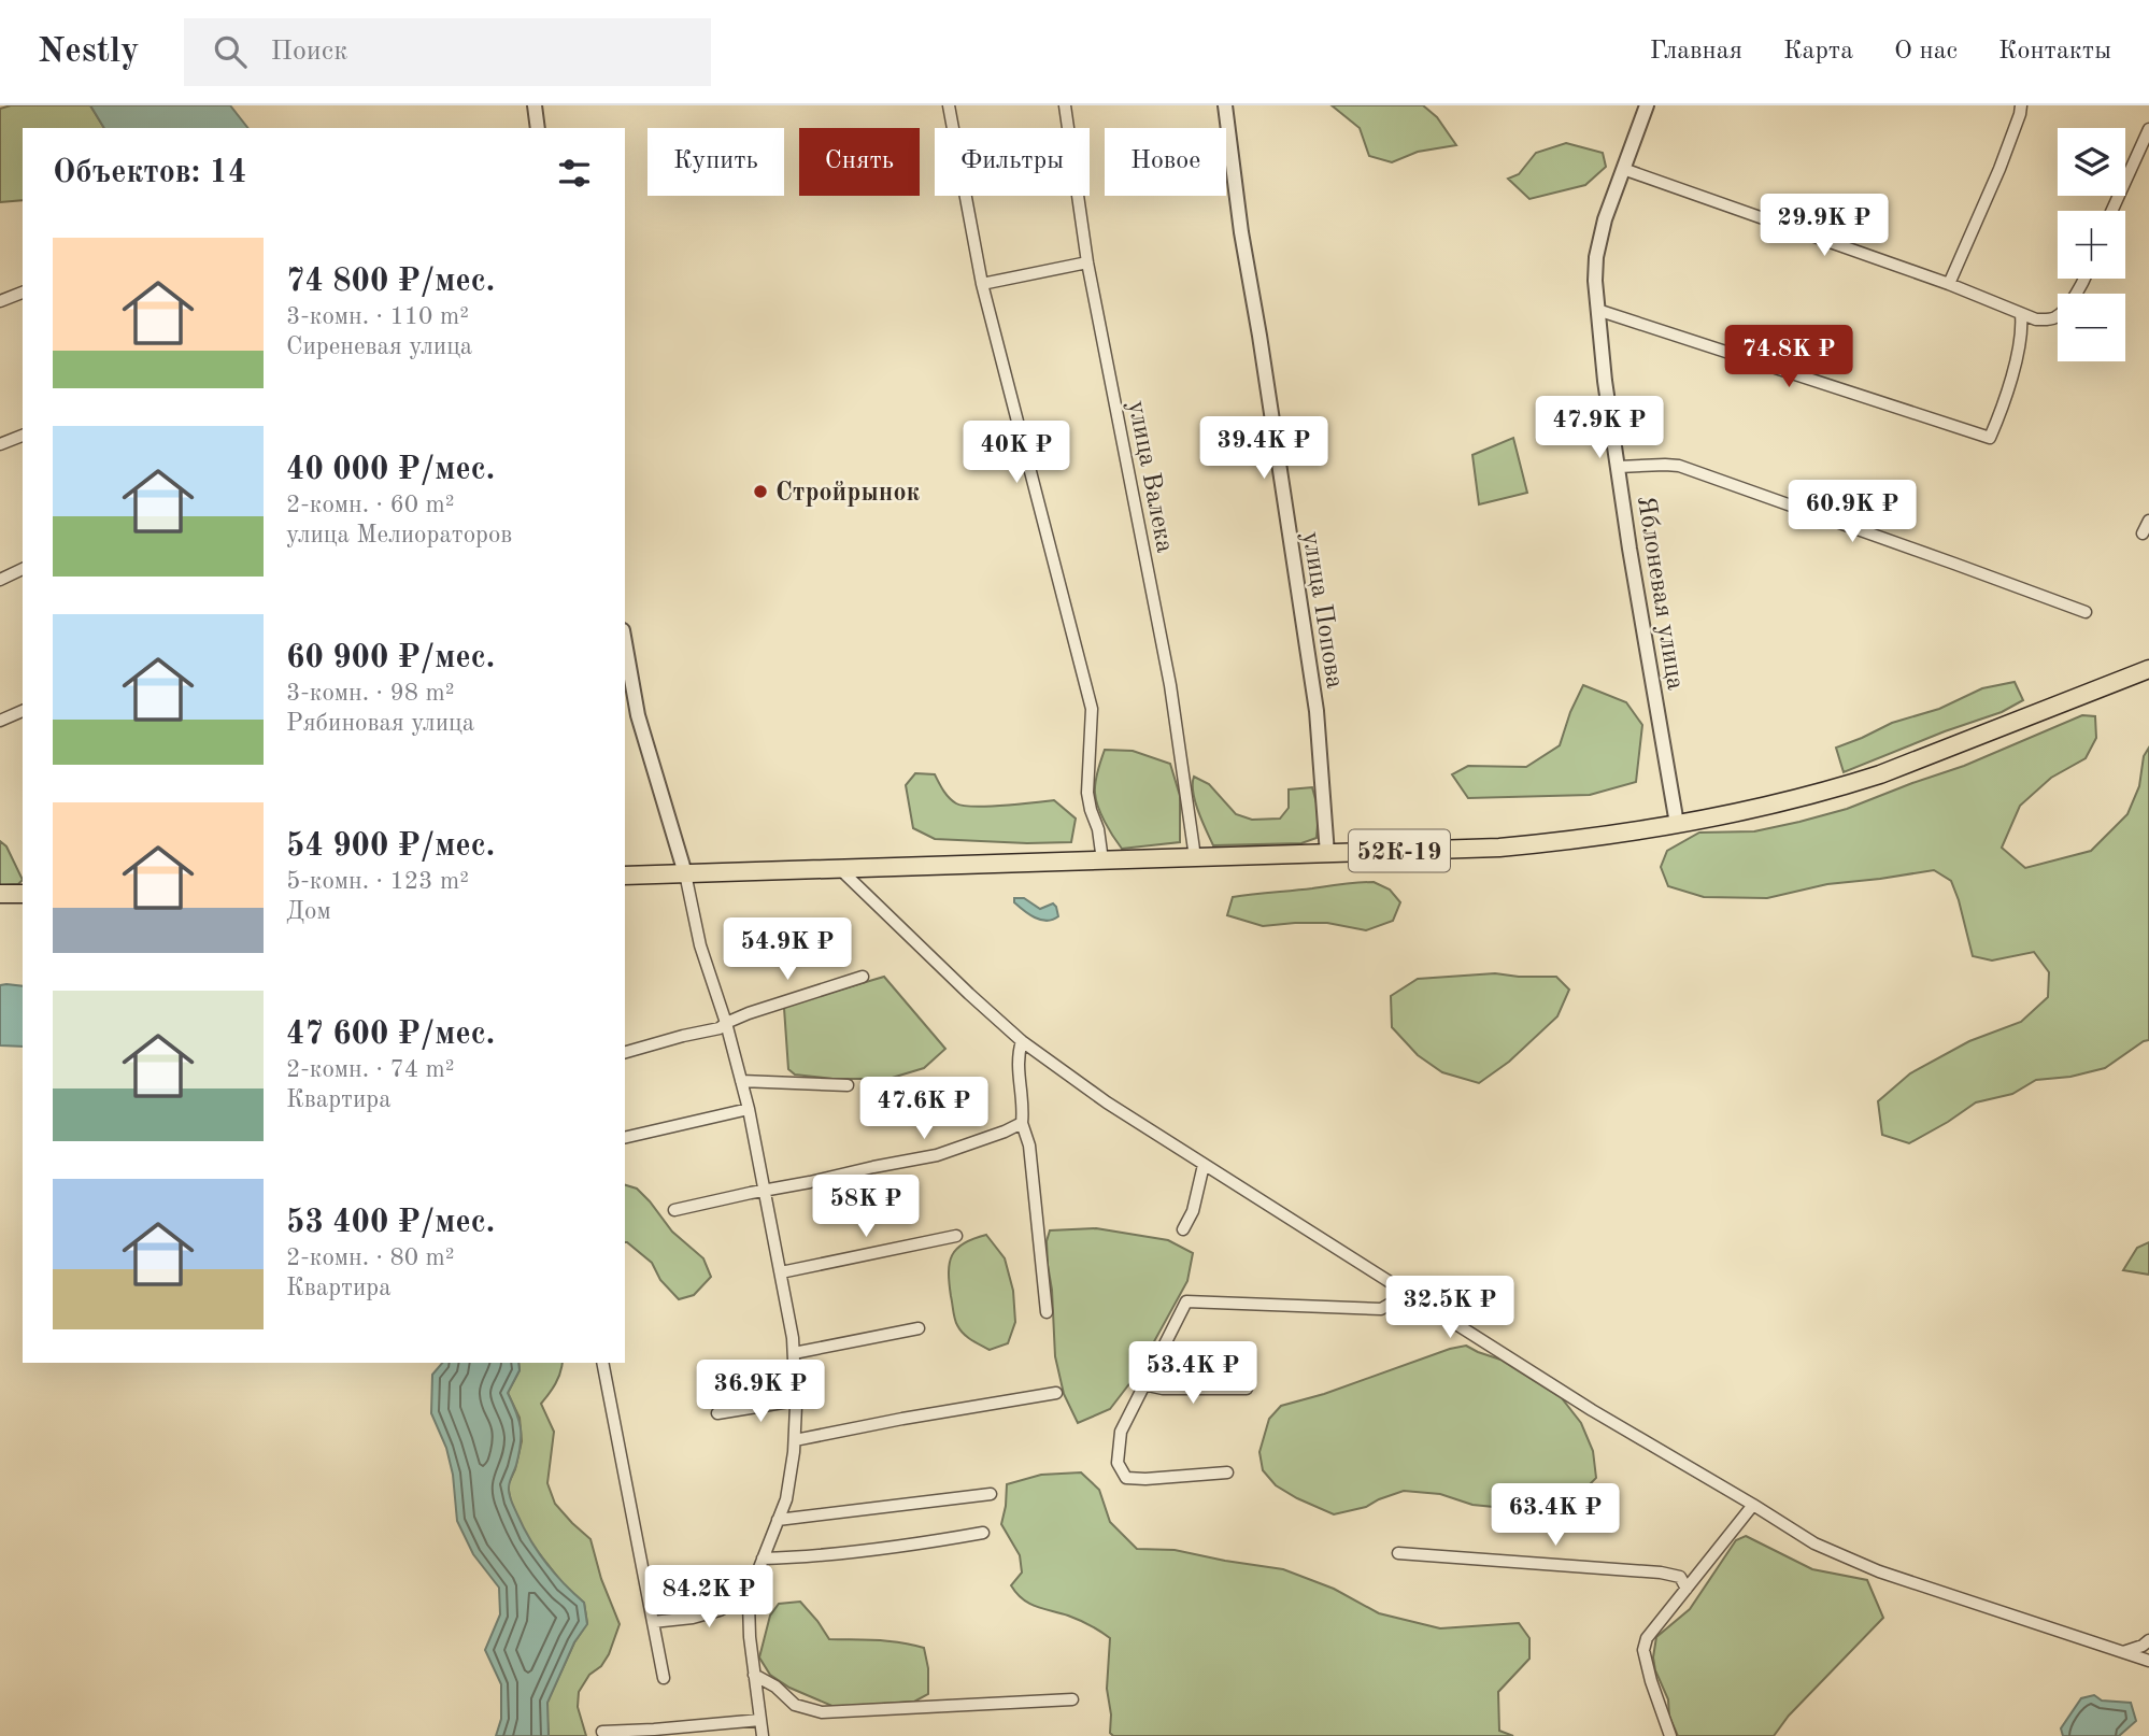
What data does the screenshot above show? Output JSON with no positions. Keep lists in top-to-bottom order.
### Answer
{
  "streets": {
    "main road": ["52К-19"],
    "street": ["улица Валека", "Яблоневая улица", "улица Попова"]
  },
  "crossings": [
    ["улица Валека", "52К-19"],
    ["Яблоневая улица", "52К-19"],
    ["улица Попова", "52К-19"]
  ],
  "places": ["Стройрынок"],
  "page": {
    "header": "Nestly",
    "search": "Поиск",
    "nav": [
      "Главная",
      "Карта",
      "О нас",
      "Контакты"
    ],
    "map_buttons": ["+", "−"],
    "chip": [
      "Купить",
      "Снять",
      "Фильтры",
      "Новое"
    ],
    "heading": "Объектов: 14",
    "price": [
      "29.9K ₽",
      "74.8K ₽",
      "47.9K ₽",
      "39.4K ₽",
      "40K ₽",
      "60.9K ₽",
      "54.9K ₽",
      "47.6K ₽",
      "58K ₽",
      "32.5K ₽",
      "53.4K ₽",
      "36.9K ₽",
      "63.4K ₽",
      "84.2K ₽"
    ],
    "list": [
      {
        "name": "74 800 ₽/мес.",
        "note": "3-комн. · 110 m² · Сиреневая улица"
      },
      {
        "name": "40 000 ₽/мес.",
        "note": "2-комн. · 60 m² · улица Мелиораторов"
      },
      {
        "name": "60 900 ₽/мес.",
        "note": "3-комн. · 98 m² · Рябиновая улица"
      },
      {
        "name": "54 900 ₽/мес.",
        "note": "5-комн. · 123 m² · Дом"
      },
      {
        "name": "47 600 ₽/мес.",
        "note": "2-комн. · 74 m² · Квартира"
      },
      {
        "name": "53 400 ₽/мес.",
        "note": "2-комн. · 80 m² · Квартира"
      }
    ]
  }
}
